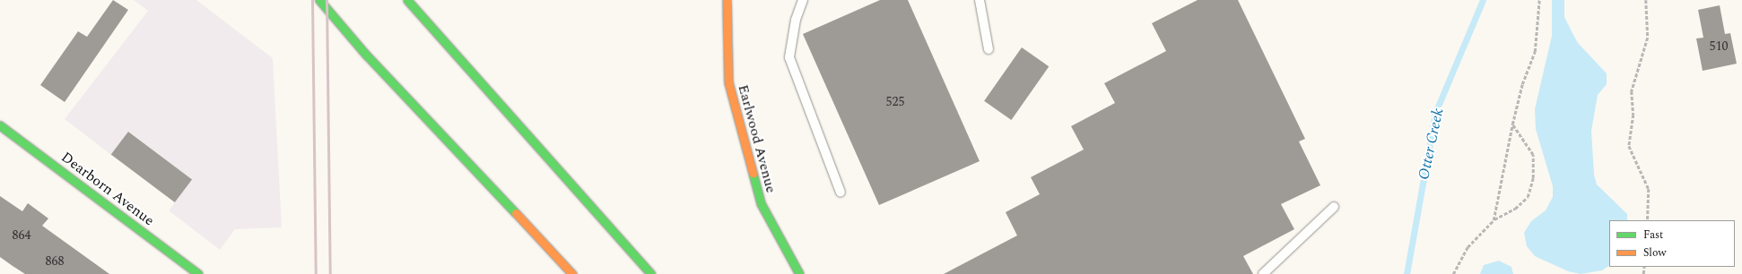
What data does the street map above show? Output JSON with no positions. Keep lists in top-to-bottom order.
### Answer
{
  "streets": {
    "main road": ["Earlwood Avenue", "Dearborn Avenue"]
  },
  "water": ["Otter Creek"],
  "house_numbers": [
    "510",
    "525",
    "864",
    "868"
  ],
  "legend": ["Fast", "Slow"]
}
